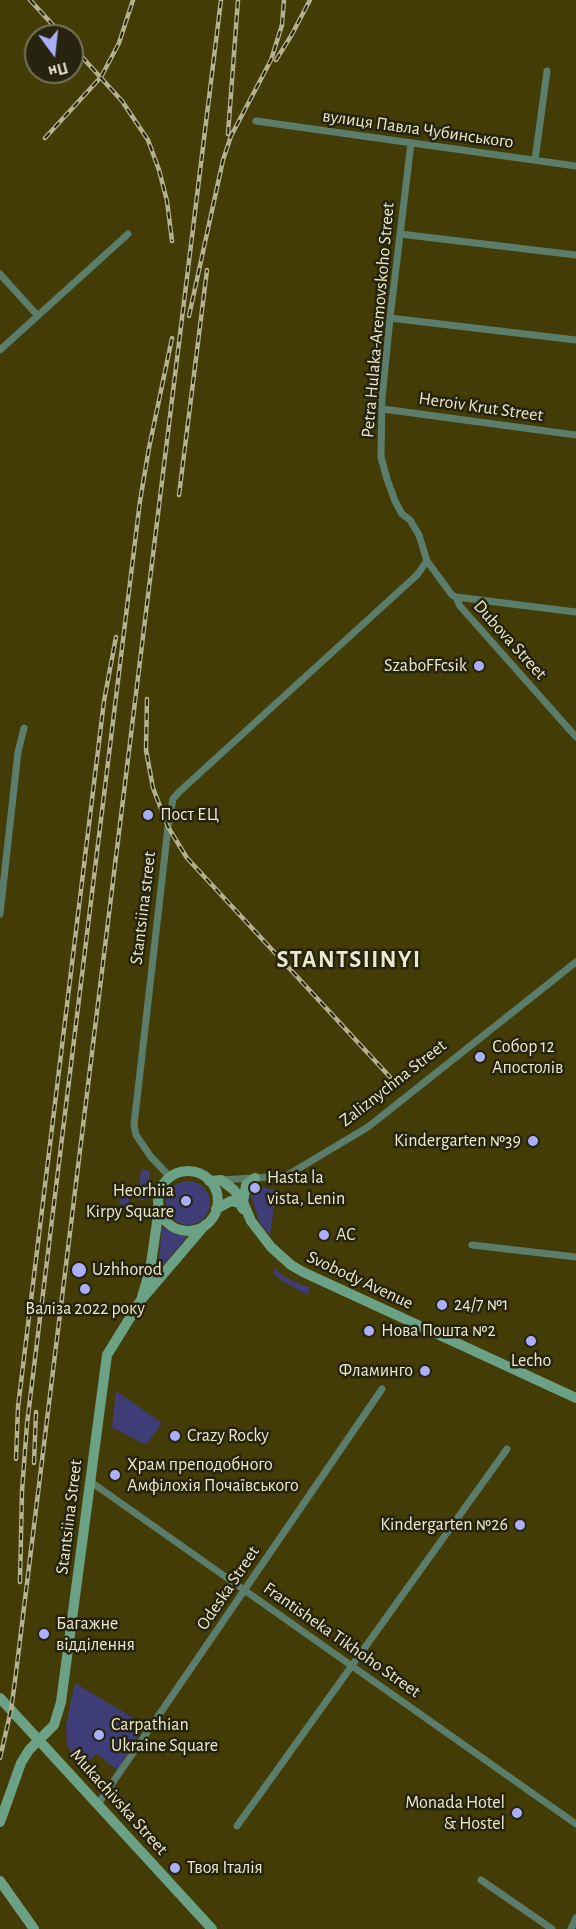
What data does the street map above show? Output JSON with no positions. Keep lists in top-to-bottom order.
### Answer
{
  "streets": {
    "main road": [
      "Zaliznychna Street",
      "Svobody Avenue",
      "Stantsiina Street",
      "Mukachivska Street"
    ],
    "street": [
      "вулиця Павла Чубинського",
      "Petra Hulaka-Aremovskoho Street",
      "Heroiv Krut Street",
      "Dubova Street",
      "Stantsiina street",
      "Odeska Street",
      "Frantisheka Tikhoho Street"
    ]
  },
  "crossings": [
    ["вулиця Павла Чубинського", "Petra Hulaka-Aremovskoho Street"],
    ["Petra Hulaka-Aremovskoho Street", "Heroiv Krut Street"],
    ["Petra Hulaka-Aremovskoho Street", "Dubova Street"],
    ["Petra Hulaka-Aremovskoho Street", "Stantsiina street"],
    ["Dubova Street", "Stantsiina street"],
    ["Stantsiina street", "Zaliznychna Street"],
    ["Stantsiina street", "Stantsiina Street"],
    ["Zaliznychna Street", "Svobody Avenue"],
    ["Zaliznychna Street", "Stantsiina Street"],
    ["Stantsiina Street", "Frantisheka Tikhoho Street"],
    ["Stantsiina Street", "Mukachivska Street"],
    ["Odeska Street", "Frantisheka Tikhoho Street"],
    ["Odeska Street", "Mukachivska Street"]
  ],
  "districts": ["STANTSIINYI"],
  "places": [
    "SzaboFFcsik",
    "Пост ЕЦ",
    "Собор 12 Апостолів",
    "Kindergarten №39",
    "Hasta la vista, Lenin",
    "Heorhiia Kirpy Square",
    "AC",
    "Uzhhorod",
    "Валіза 2022 року",
    "24/7 №1",
    "Нова Пошта №2",
    "Lecho",
    "Фламинго",
    "Crazy Rocky",
    "Храм преподобного Амфілохія Почаївського",
    "Kindergarten №26",
    "Багажне відділення",
    "Carpathian Ukraine Square",
    "Monada Hotel & Hostel",
    "Твоя Італія"
  ],
  "north": "bottom"
}
